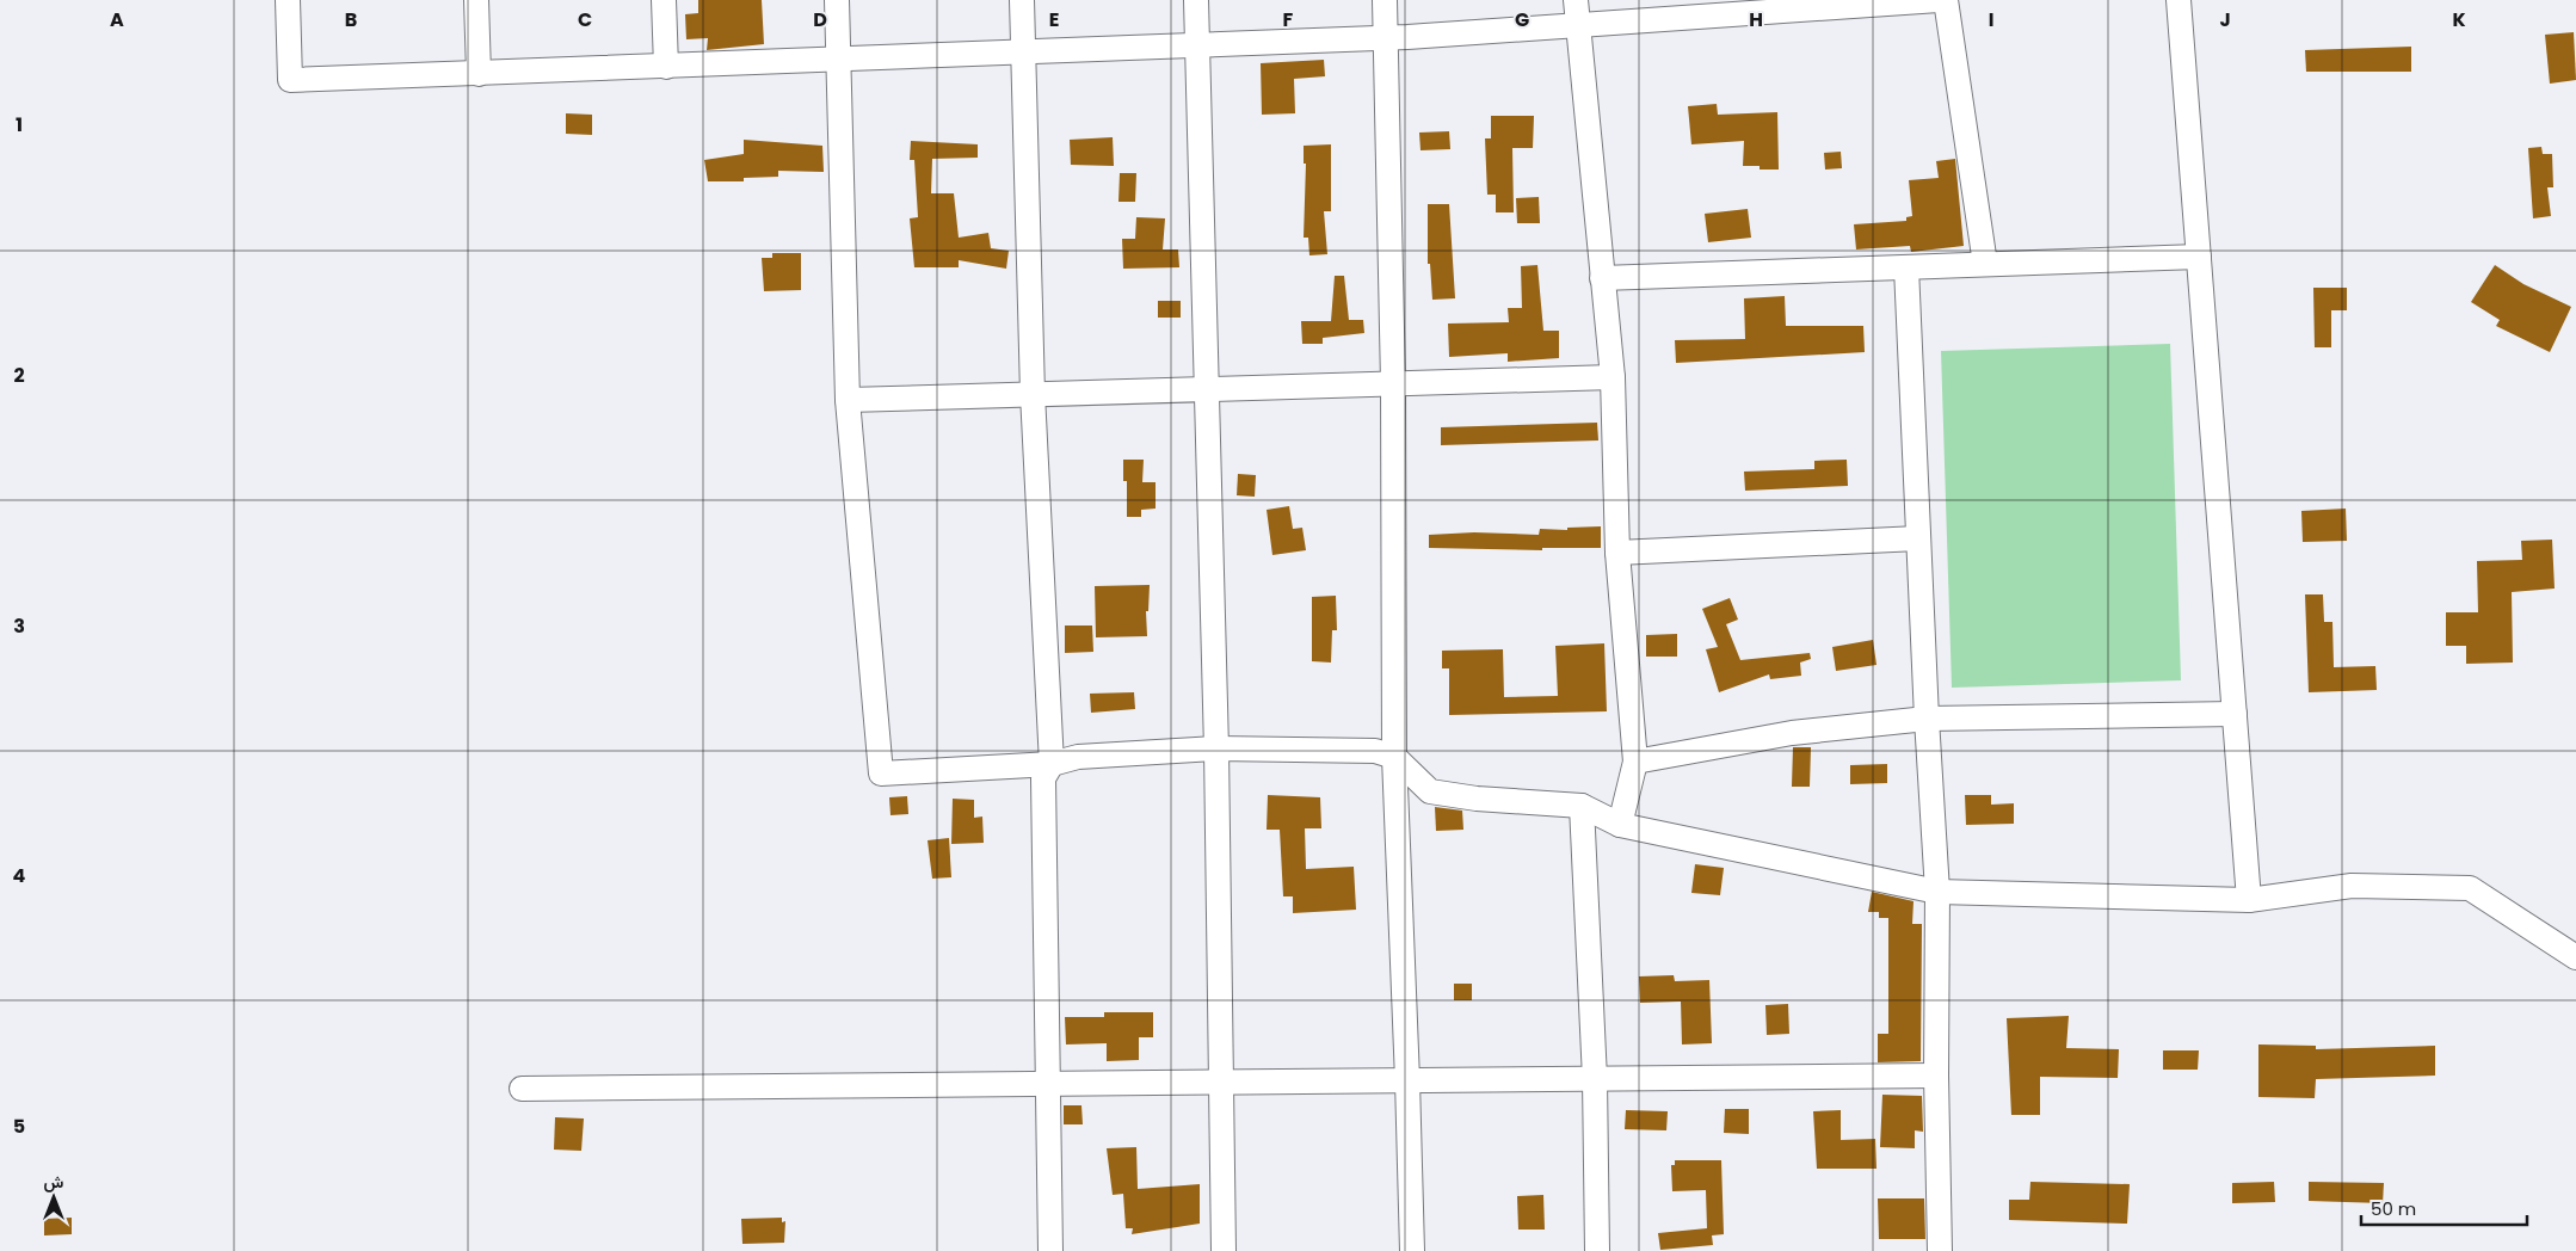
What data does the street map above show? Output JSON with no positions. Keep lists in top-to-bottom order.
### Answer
{
  "scale_bar": "50 m",
  "north": "top",
  "grid": {
    "columns": [
      "A",
      "B",
      "C",
      "D",
      "E",
      "F",
      "G",
      "H",
      "I",
      "J",
      "K"
    ],
    "rows": [
      "1",
      "2",
      "3",
      "4",
      "5"
    ]
  }
}
